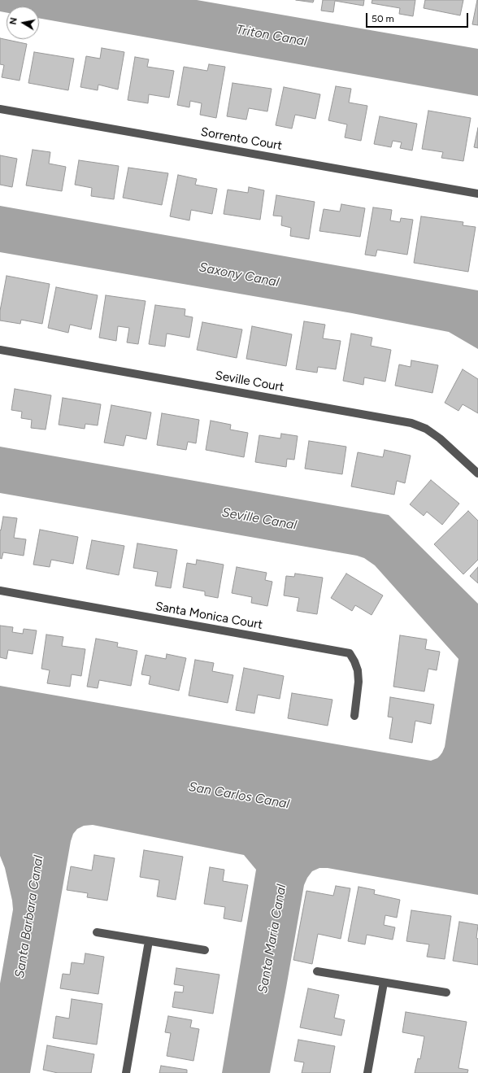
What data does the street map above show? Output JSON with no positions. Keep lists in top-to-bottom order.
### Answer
{
  "streets": {
    "street": ["Sorrento Court", "Seville Court", "Santa Monica Court"]
  },
  "water": [
    "Triton Canal",
    "Saxony Canal",
    "Seville Canal",
    "San Carlos Canal",
    "Santa Barbara Canal",
    "Santa Maria Canal"
  ],
  "scale_bar": "50 m",
  "north": "left"
}
